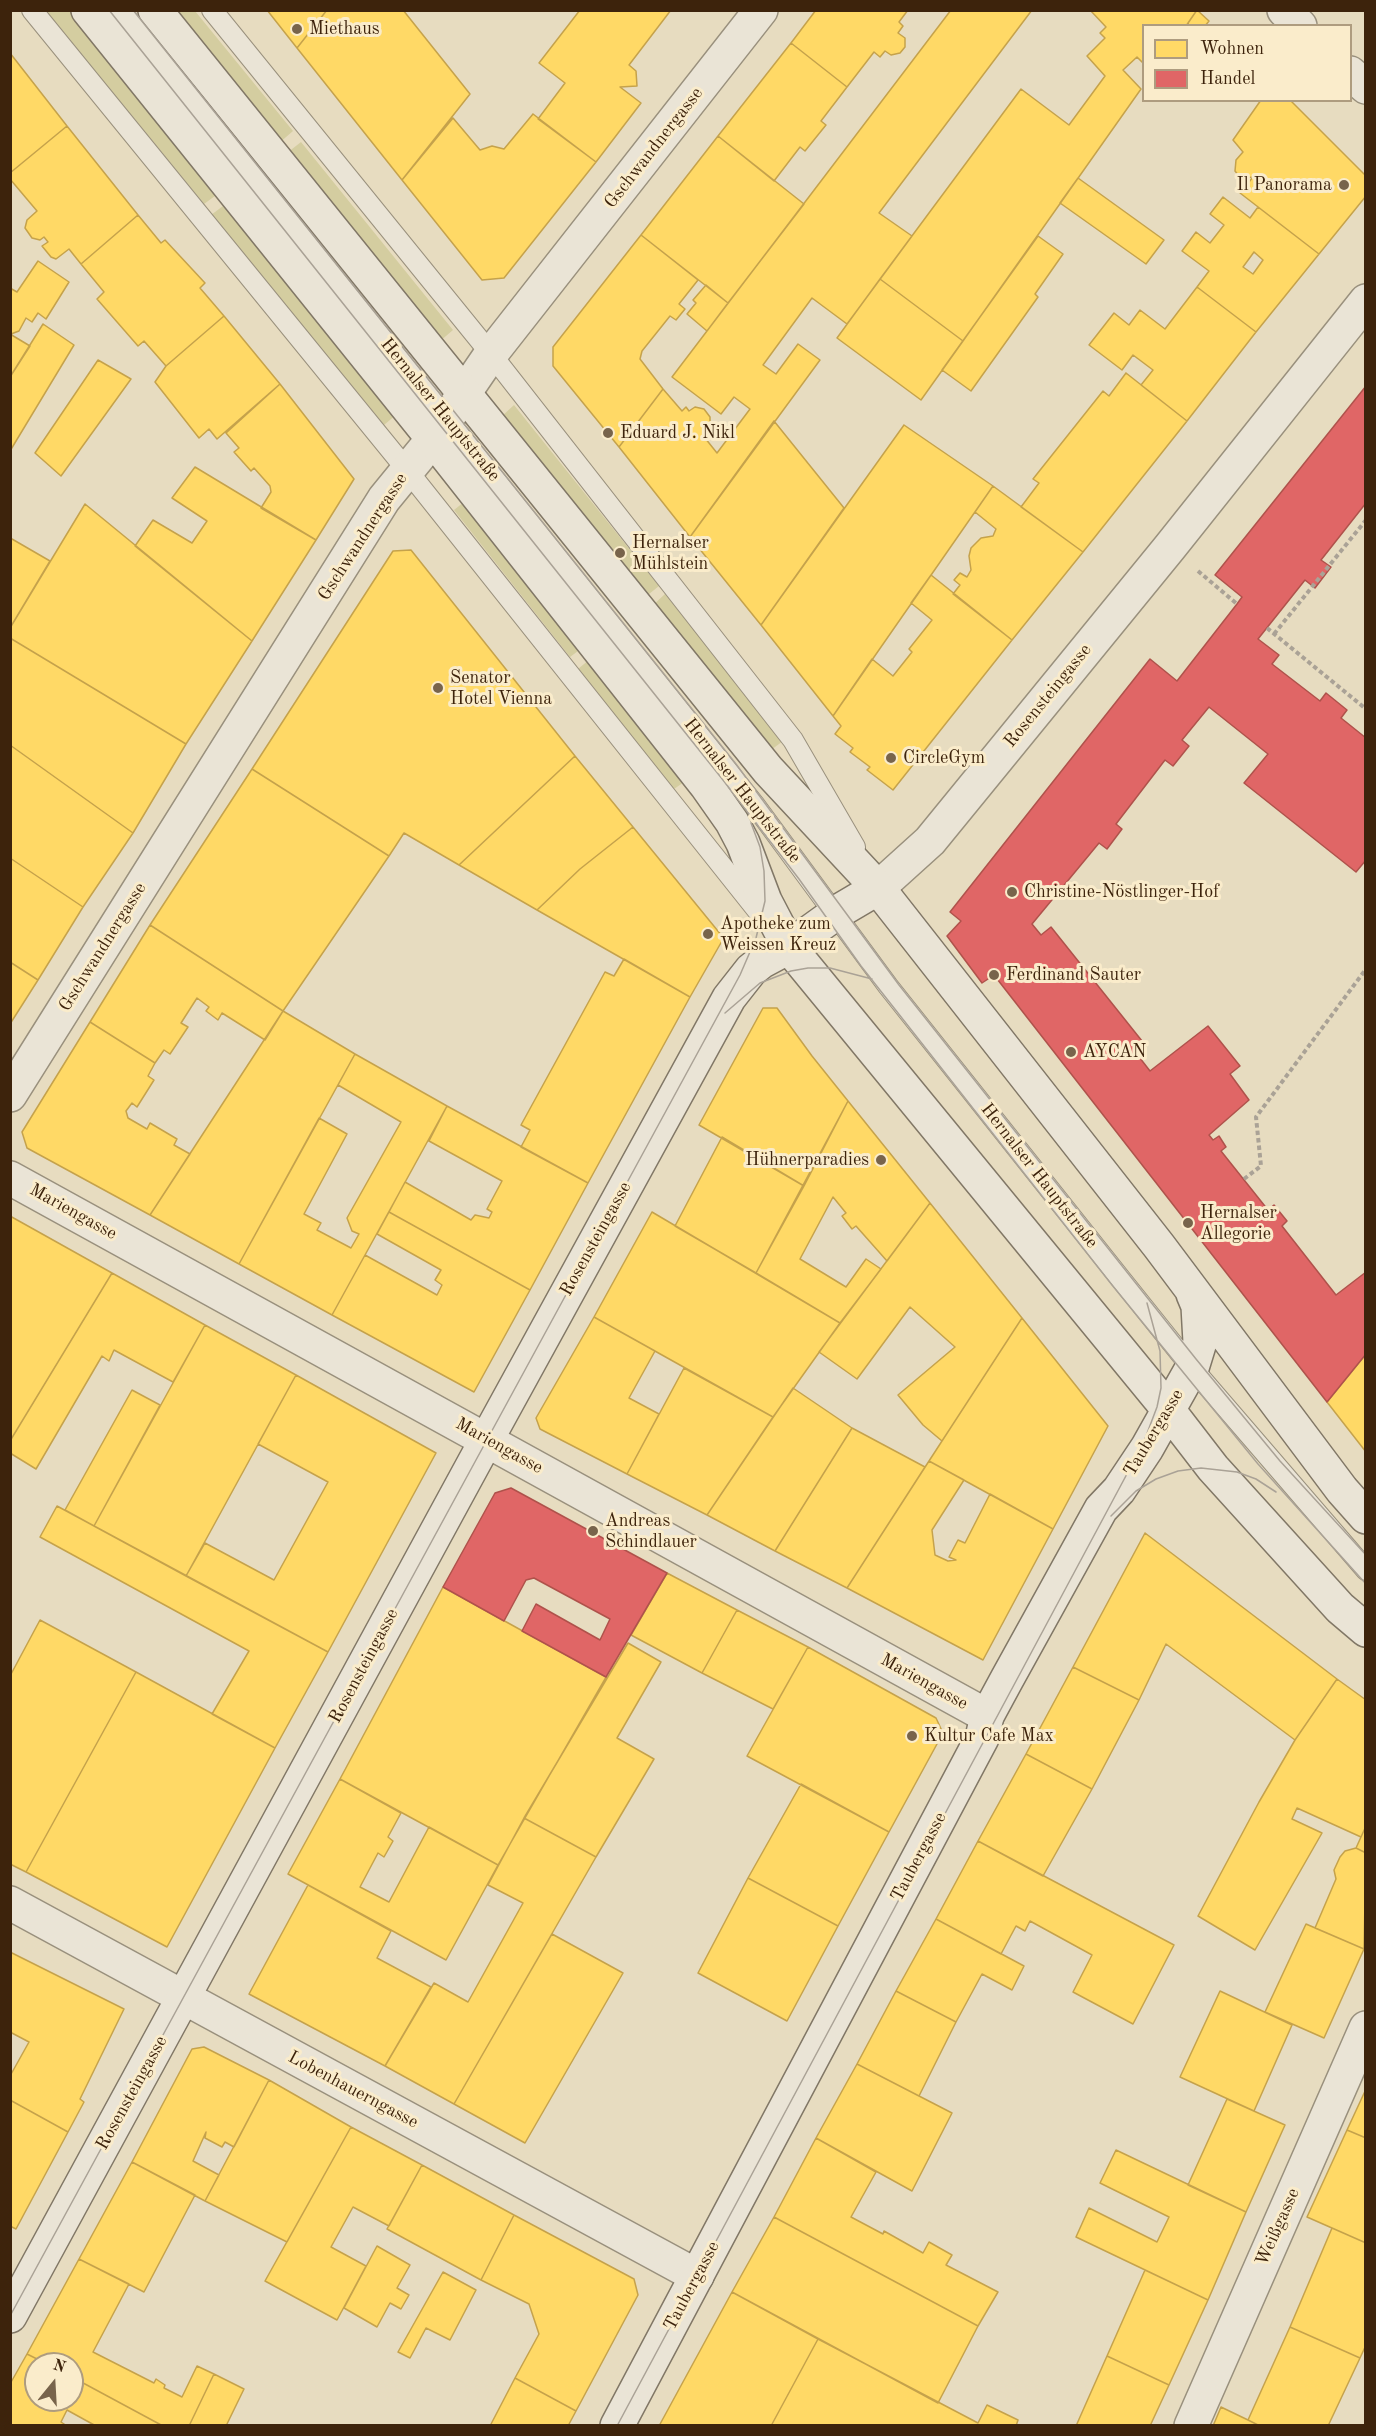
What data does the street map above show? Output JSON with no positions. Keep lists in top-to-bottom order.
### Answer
{
  "streets": {
    "street": [
      "Gschwandnergasse",
      "Hernalser Hauptstraße",
      "Rosensteingasse",
      "Mariengasse",
      "Taubergasse",
      "Lobenhauerngasse",
      "Weißgasse"
    ]
  },
  "crossings": [
    ["Gschwandnergasse", "Hernalser Hauptstraße"],
    ["Hernalser Hauptstraße", "Rosensteingasse"],
    ["Hernalser Hauptstraße", "Taubergasse"],
    ["Rosensteingasse", "Mariengasse"],
    ["Rosensteingasse", "Lobenhauerngasse"],
    ["Mariengasse", "Taubergasse"],
    ["Taubergasse", "Lobenhauerngasse"]
  ],
  "places": [
    "Miethaus",
    "Il Panorama",
    "Eduard J. Nikl",
    "Hernalser Mühlstein",
    "Senator Hotel Vienna",
    "CircleGym",
    "Christine-Nöstlinger-Hof",
    "Apotheke zum Weissen Kreuz",
    "Ferdinand Sauter",
    "AYCAN",
    "Hühnerparadies",
    "Hernalser Allegorie",
    "Andreas Schindlauer",
    "Kultur Cafe Max"
  ],
  "legend": ["Wohnen", "Handel"],
  "north": "top"
}
